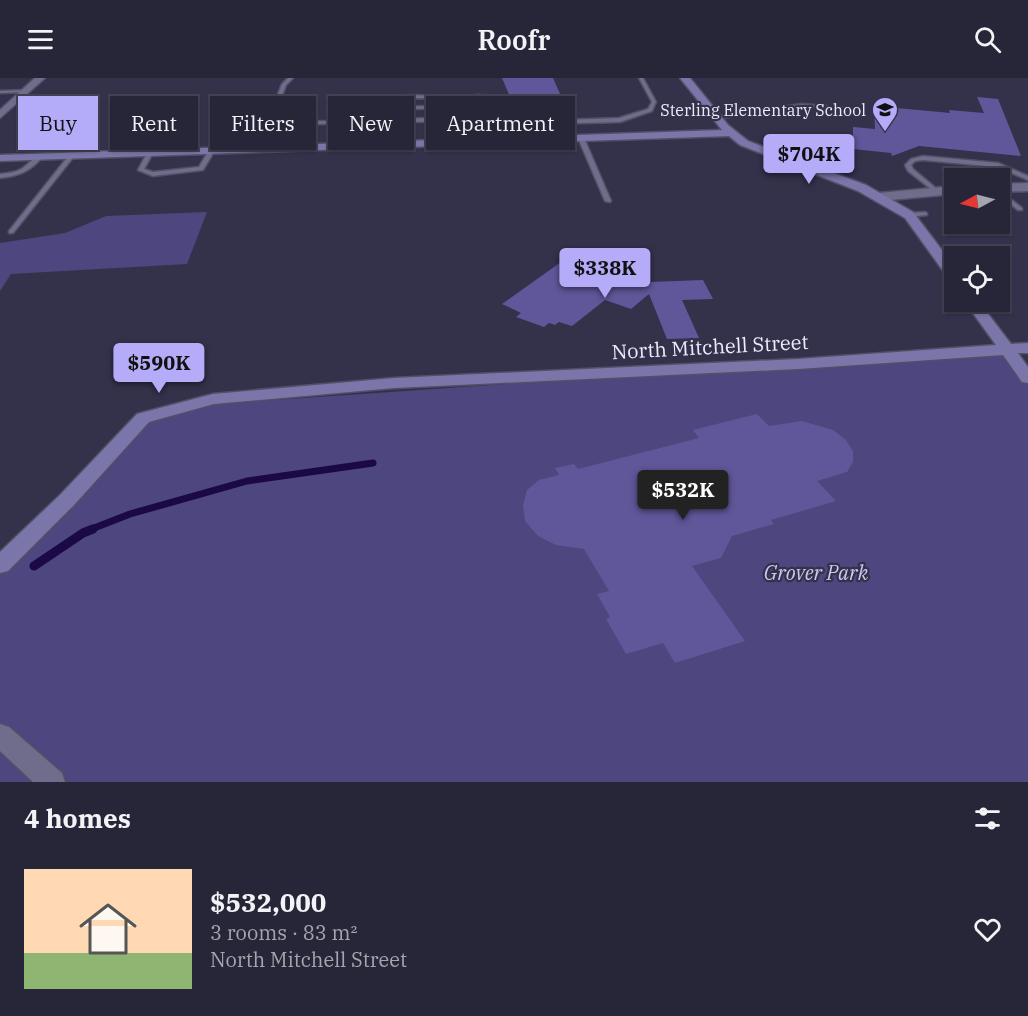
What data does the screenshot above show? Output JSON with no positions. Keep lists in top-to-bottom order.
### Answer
{
  "streets": {
    "main road": ["North Mitchell Street"]
  },
  "parks": ["Grover Park"],
  "places": {
    "school or university": ["Sterling Elementary School"]
  },
  "north": "left",
  "page": {
    "header": "Roofr",
    "chip": [
      "Buy",
      "Rent",
      "Filters",
      "New",
      "Apartment"
    ],
    "price": [
      "$704K",
      "$338K",
      "$590K",
      "$532K"
    ],
    "heading": "4 homes",
    "list": [
      {
        "name": "$532,000",
        "note": "3 rooms · 83 m² · North Mitchell Street"
      }
    ]
  }
}
